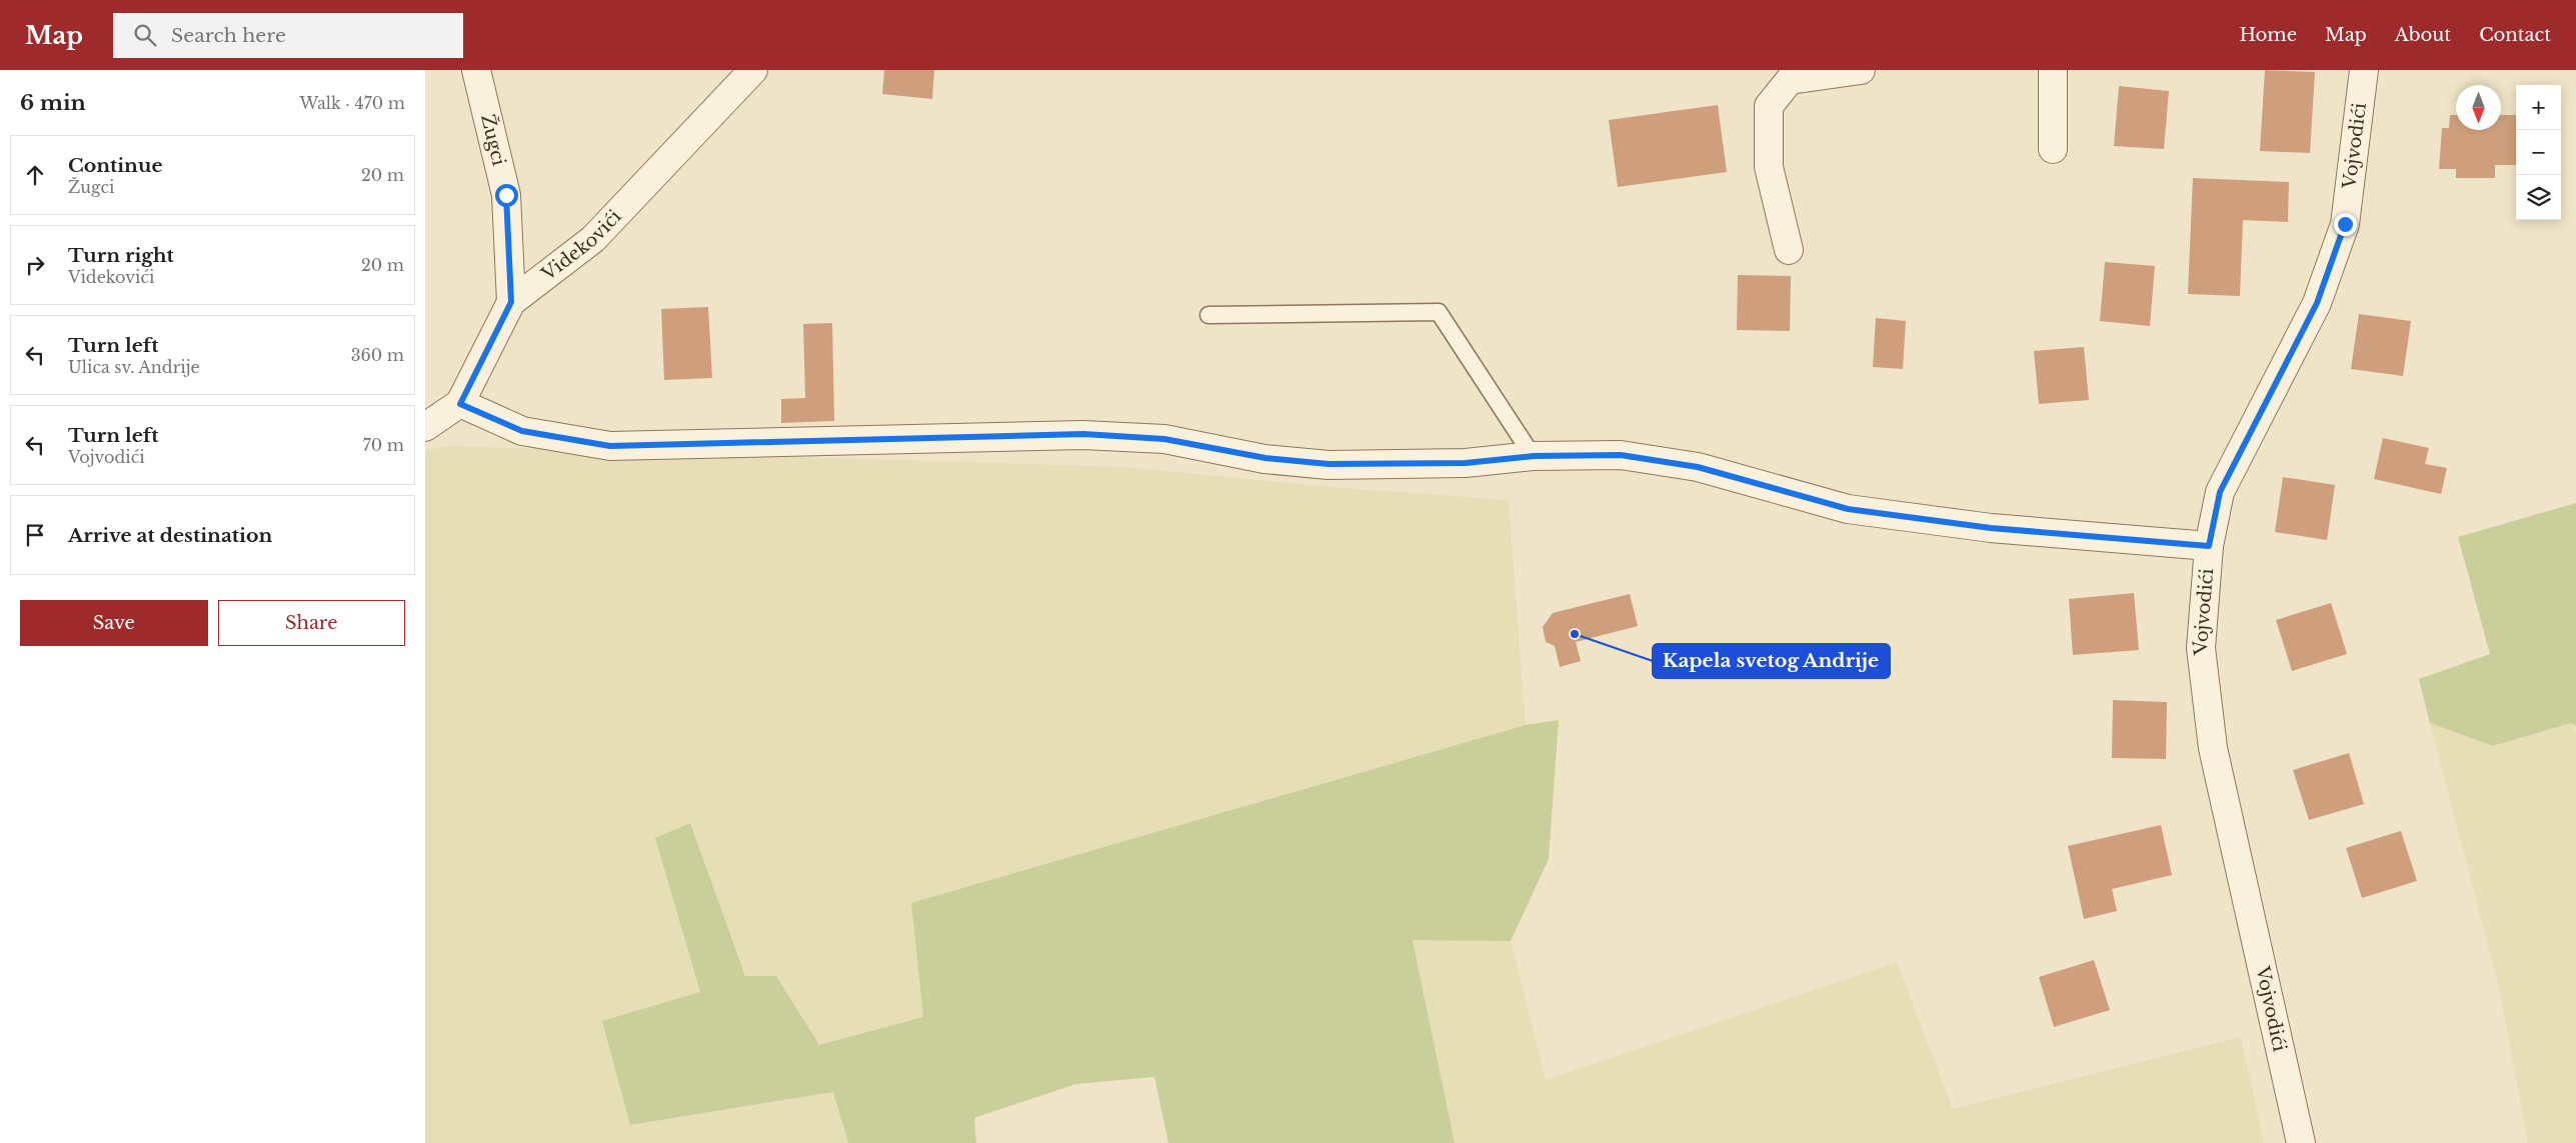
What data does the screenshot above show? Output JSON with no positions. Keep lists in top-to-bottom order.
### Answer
{
  "streets": {
    "street": ["Žugci", "Vojvodići", "Videkovići"]
  },
  "crossings": [
    ["Žugci", "Videkovići"]
  ],
  "places": ["Kapela svetog Andrije"],
  "north": "bottom",
  "page": {
    "header": "Map",
    "search": "Search here",
    "nav": [
      "Home",
      "Map",
      "About",
      "Contact"
    ],
    "heading": ["6 min", "Walk · 470 m"],
    "map_buttons": ["+", "−"],
    "list": [
      ["Continue", "Žugci", "20 m"],
      ["Turn right", "Videkovići", "20 m"],
      ["Turn left", "Ulica sv. Andrije", "360 m"],
      ["Turn left", "Vojvodići", "70 m"],
      "Arrive at destination"
    ],
    "buttons": ["Save", "Share"]
  }
}
